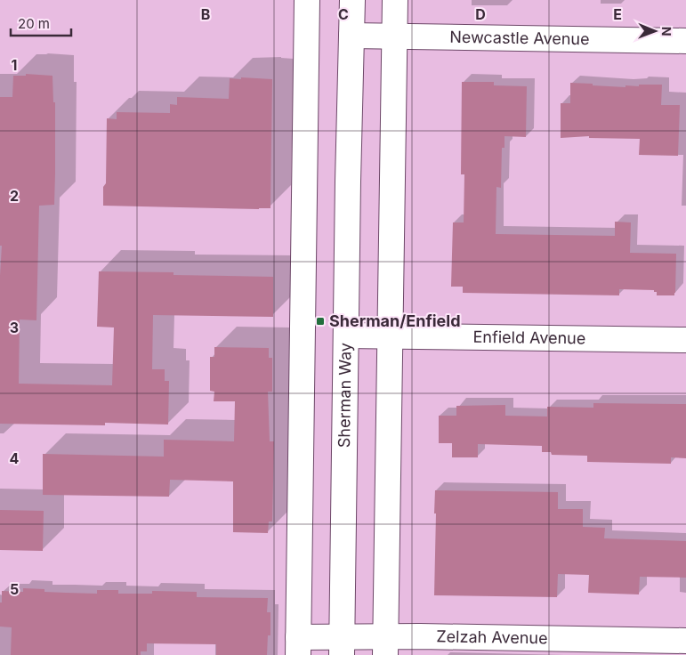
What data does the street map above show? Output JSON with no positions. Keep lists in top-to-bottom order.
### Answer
{
  "streets": {
    "street": [
      "Newcastle Avenue",
      "Enfield Avenue",
      "Sherman Way",
      "Zelzah Avenue"
    ]
  },
  "crossings": [
    ["Newcastle Avenue", "Sherman Way"],
    ["Enfield Avenue", "Sherman Way"],
    ["Sherman Way", "Zelzah Avenue"]
  ],
  "places": {
    "transit": ["Sherman/Enfield"]
  },
  "scale_bar": "20 m",
  "north": "right",
  "grid": {
    "columns": [
      "B",
      "C",
      "D",
      "E"
    ],
    "rows": [
      "1",
      "2",
      "3",
      "4",
      "5"
    ]
  }
}
